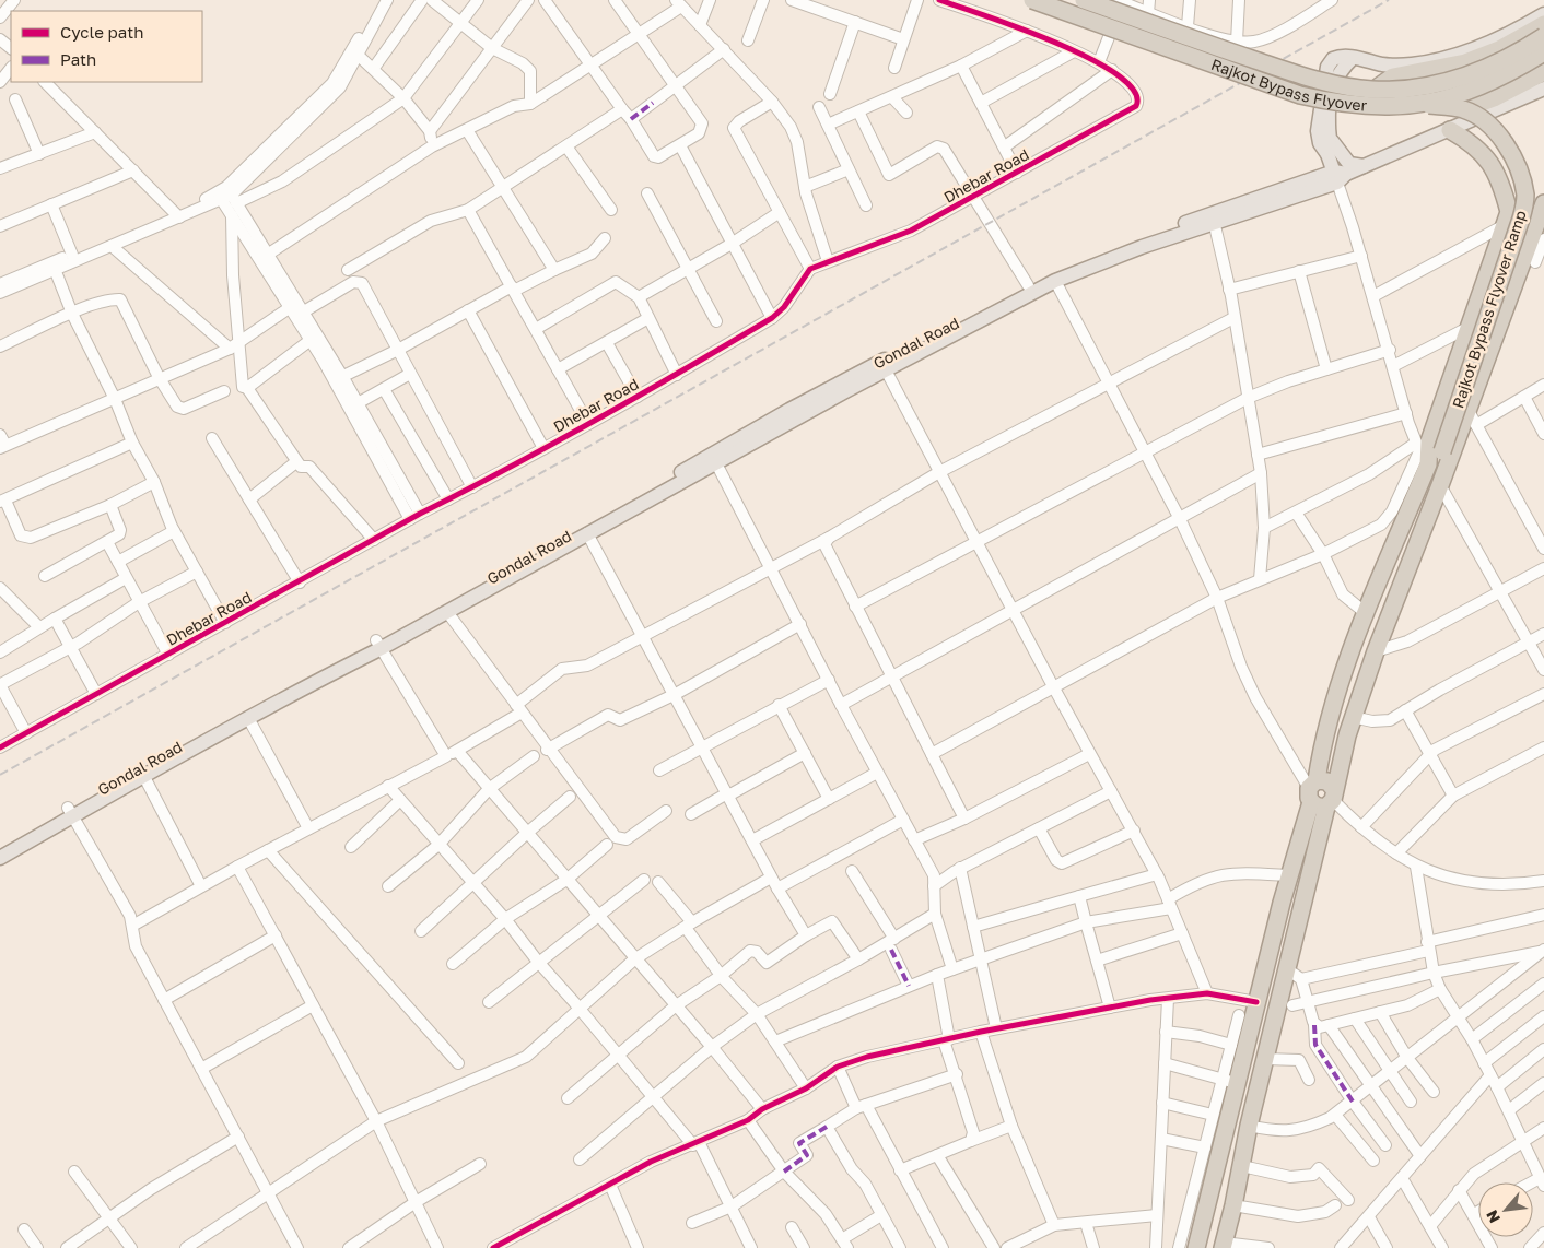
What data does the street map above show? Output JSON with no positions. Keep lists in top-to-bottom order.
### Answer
{
  "streets": {
    "highway": ["Rajkot Bypass Flyover", "Rajkot Bypass Flyover Ramp"],
    "main road": ["Gondal Road"],
    "street": ["Dhebar Road"]
  },
  "crossings": [
    ["Rajkot Bypass Flyover", "Rajkot Bypass Flyover Ramp"]
  ],
  "legend": ["Cycle path", "Path"],
  "north": "bottom left"
}
